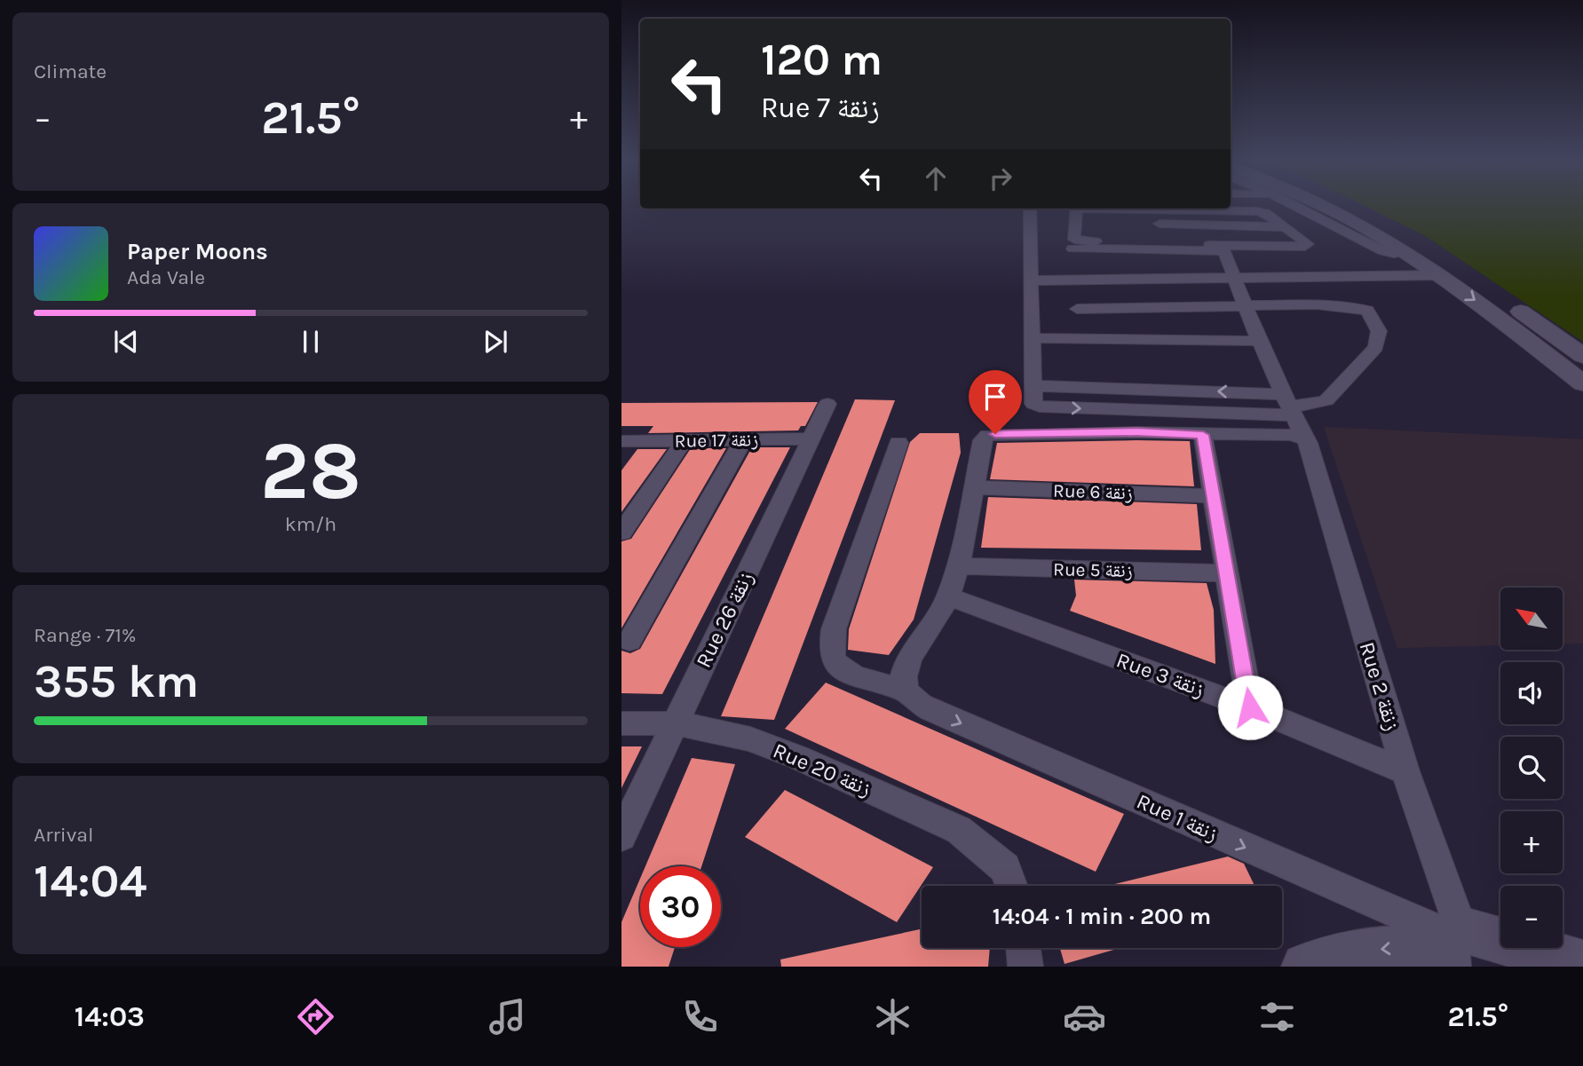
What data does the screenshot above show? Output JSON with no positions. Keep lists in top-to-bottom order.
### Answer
{
  "streets": {
    "street": [
      "Rue 17 زنقة",
      "Rue 6 زنقة",
      "Rue 5 زنقة",
      "Rue 26 زنقة",
      "Rue 3 زنقة",
      "Rue 2 زنقة",
      "Rue 20 زنقة",
      "Rue 1 زنقة"
    ]
  },
  "crossings": [
    ["Rue 17 زنقة", "Rue 26 زنقة"],
    ["Rue 26 زنقة", "Rue 20 زنقة"],
    ["Rue 3 زنقة", "Rue 2 زنقة"],
    ["Rue 2 زنقة", "Rue 1 زنقة"]
  ],
  "one_way": ["Rue 1 زنقة"],
  "north": "top left",
  "page": {
    "tile": [
      "Climate",
      ["28", "km/h"],
      ["Range · 71%", "355 km"],
      ["Arrival", "14:04"]
    ],
    "turn": ["120 m", "Rue 7 زنقة"],
    "heat": ["−", "21.5°", "+"],
    "song": ["Paper Moons", "Ada Vale"],
    "map_buttons": ["+", "−"],
    "limit": "30",
    "trip": "14:04 · 1 min · 200 m",
    "tabs": ["14:03", "21.5°"]
  }
}
